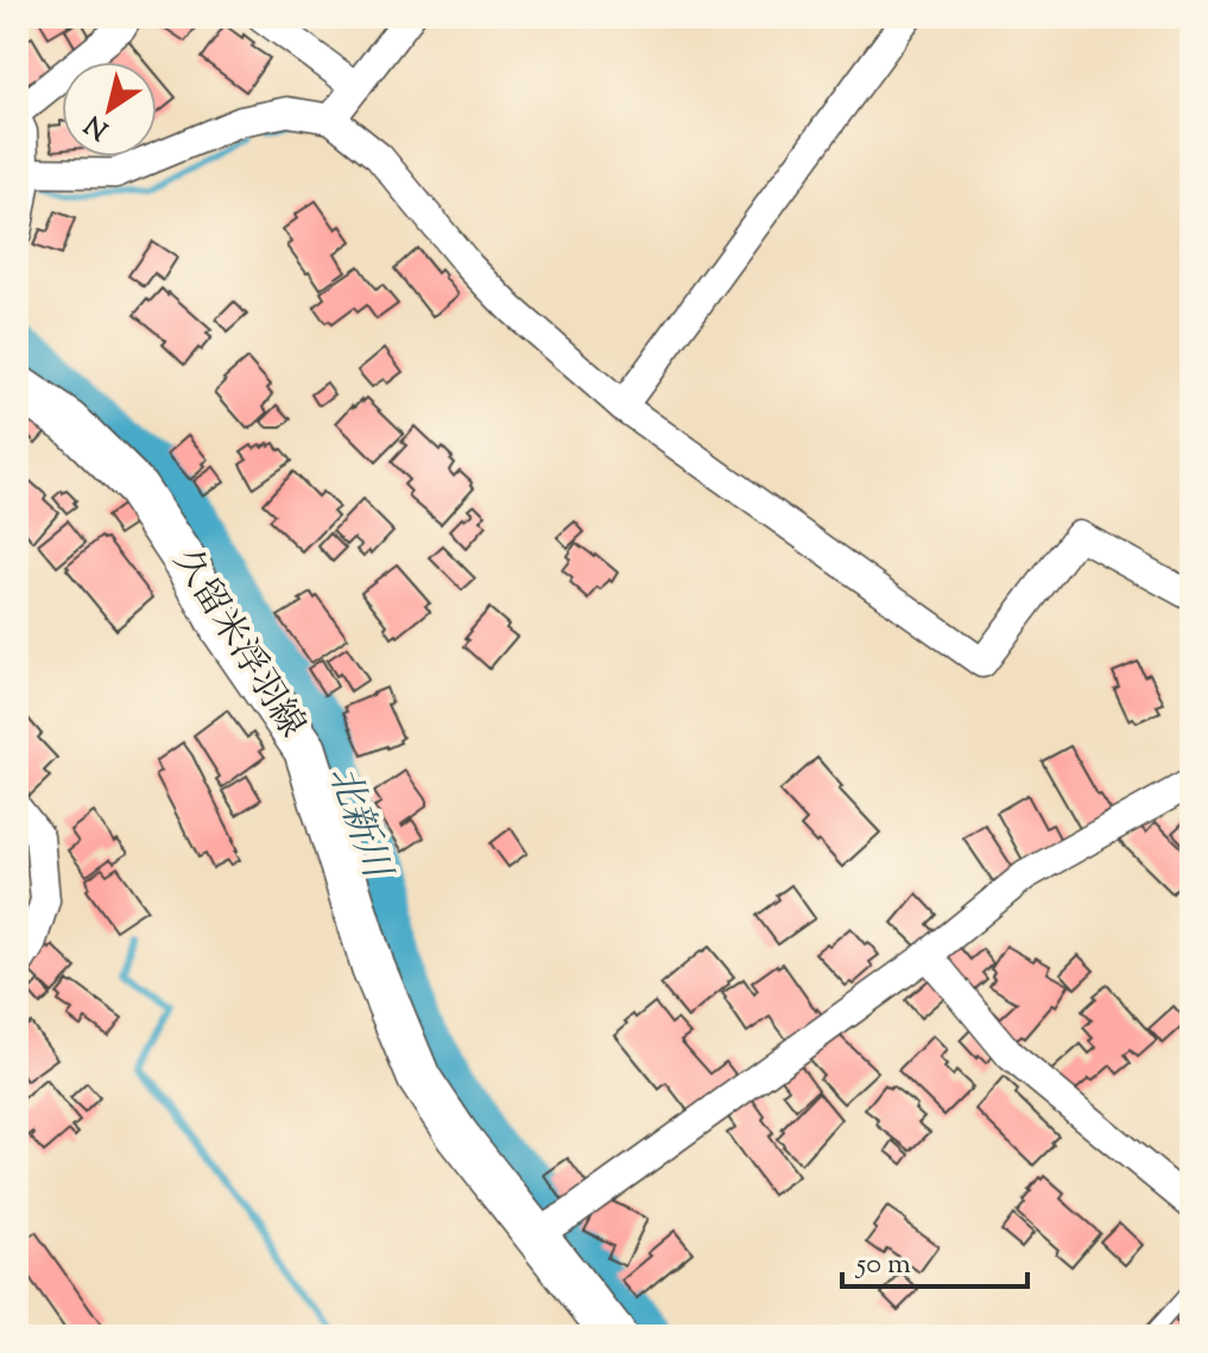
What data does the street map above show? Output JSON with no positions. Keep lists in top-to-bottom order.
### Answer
{
  "streets": {
    "main road": ["久留米浮羽線"]
  },
  "water": ["北新川"],
  "scale_bar": "50 m",
  "north": "bottom left"
}
